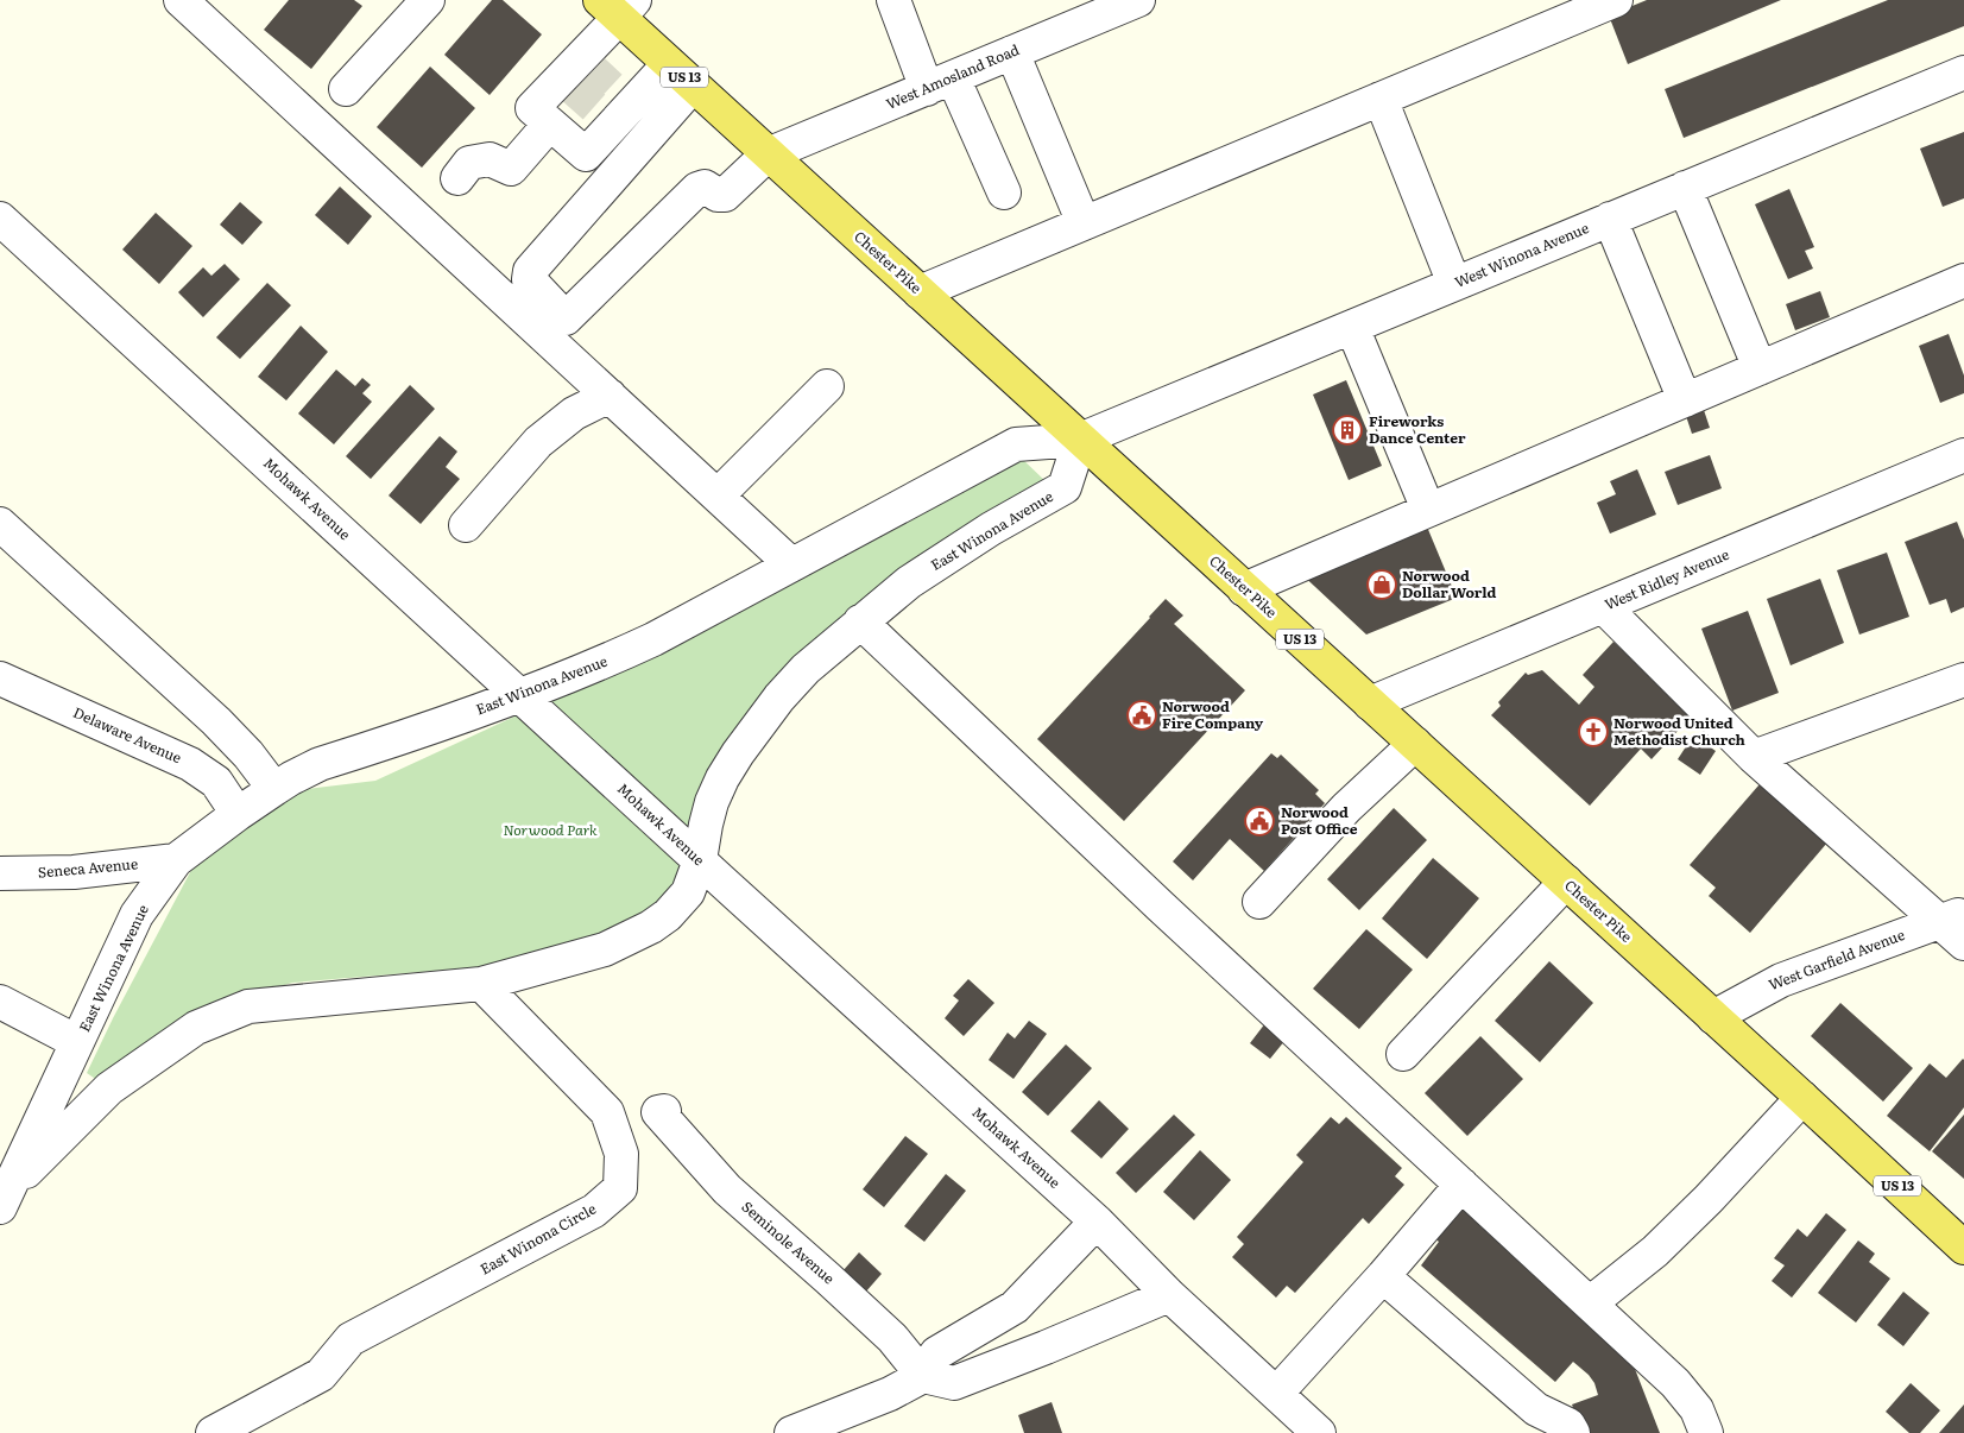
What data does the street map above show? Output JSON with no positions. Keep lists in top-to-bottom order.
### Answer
{
  "streets": {
    "main road": ["US 13", "Chester Pike"],
    "street": [
      "West Amosland Road",
      "West Winona Avenue",
      "Mohawk Avenue",
      "East Winona Avenue",
      "West Ridley Avenue",
      "Delaware Avenue",
      "Seneca Avenue",
      "West Garfield Avenue",
      "East Winona Circle",
      "Seminole Avenue"
    ]
  },
  "crossings": [
    ["West Amosland Road", "Chester Pike"],
    ["West Winona Avenue", "Chester Pike"],
    ["West Winona Avenue", "East Winona Avenue"],
    ["Chester Pike", "East Winona Avenue"],
    ["Chester Pike", "West Ridley Avenue"],
    ["Chester Pike", "West Garfield Avenue"],
    ["Mohawk Avenue", "East Winona Avenue"],
    ["East Winona Avenue", "Delaware Avenue"],
    ["East Winona Avenue", "Seneca Avenue"],
    ["East Winona Avenue", "East Winona Circle"]
  ],
  "parks": ["Norwood Park"],
  "places": {
    "building": ["Fireworks Dance Center"],
    "shop": ["Norwood Dollar World"],
    "public building": ["Norwood Fire Company", "Norwood Post Office"],
    "church": ["Norwood United Methodist Church"]
  }
}
